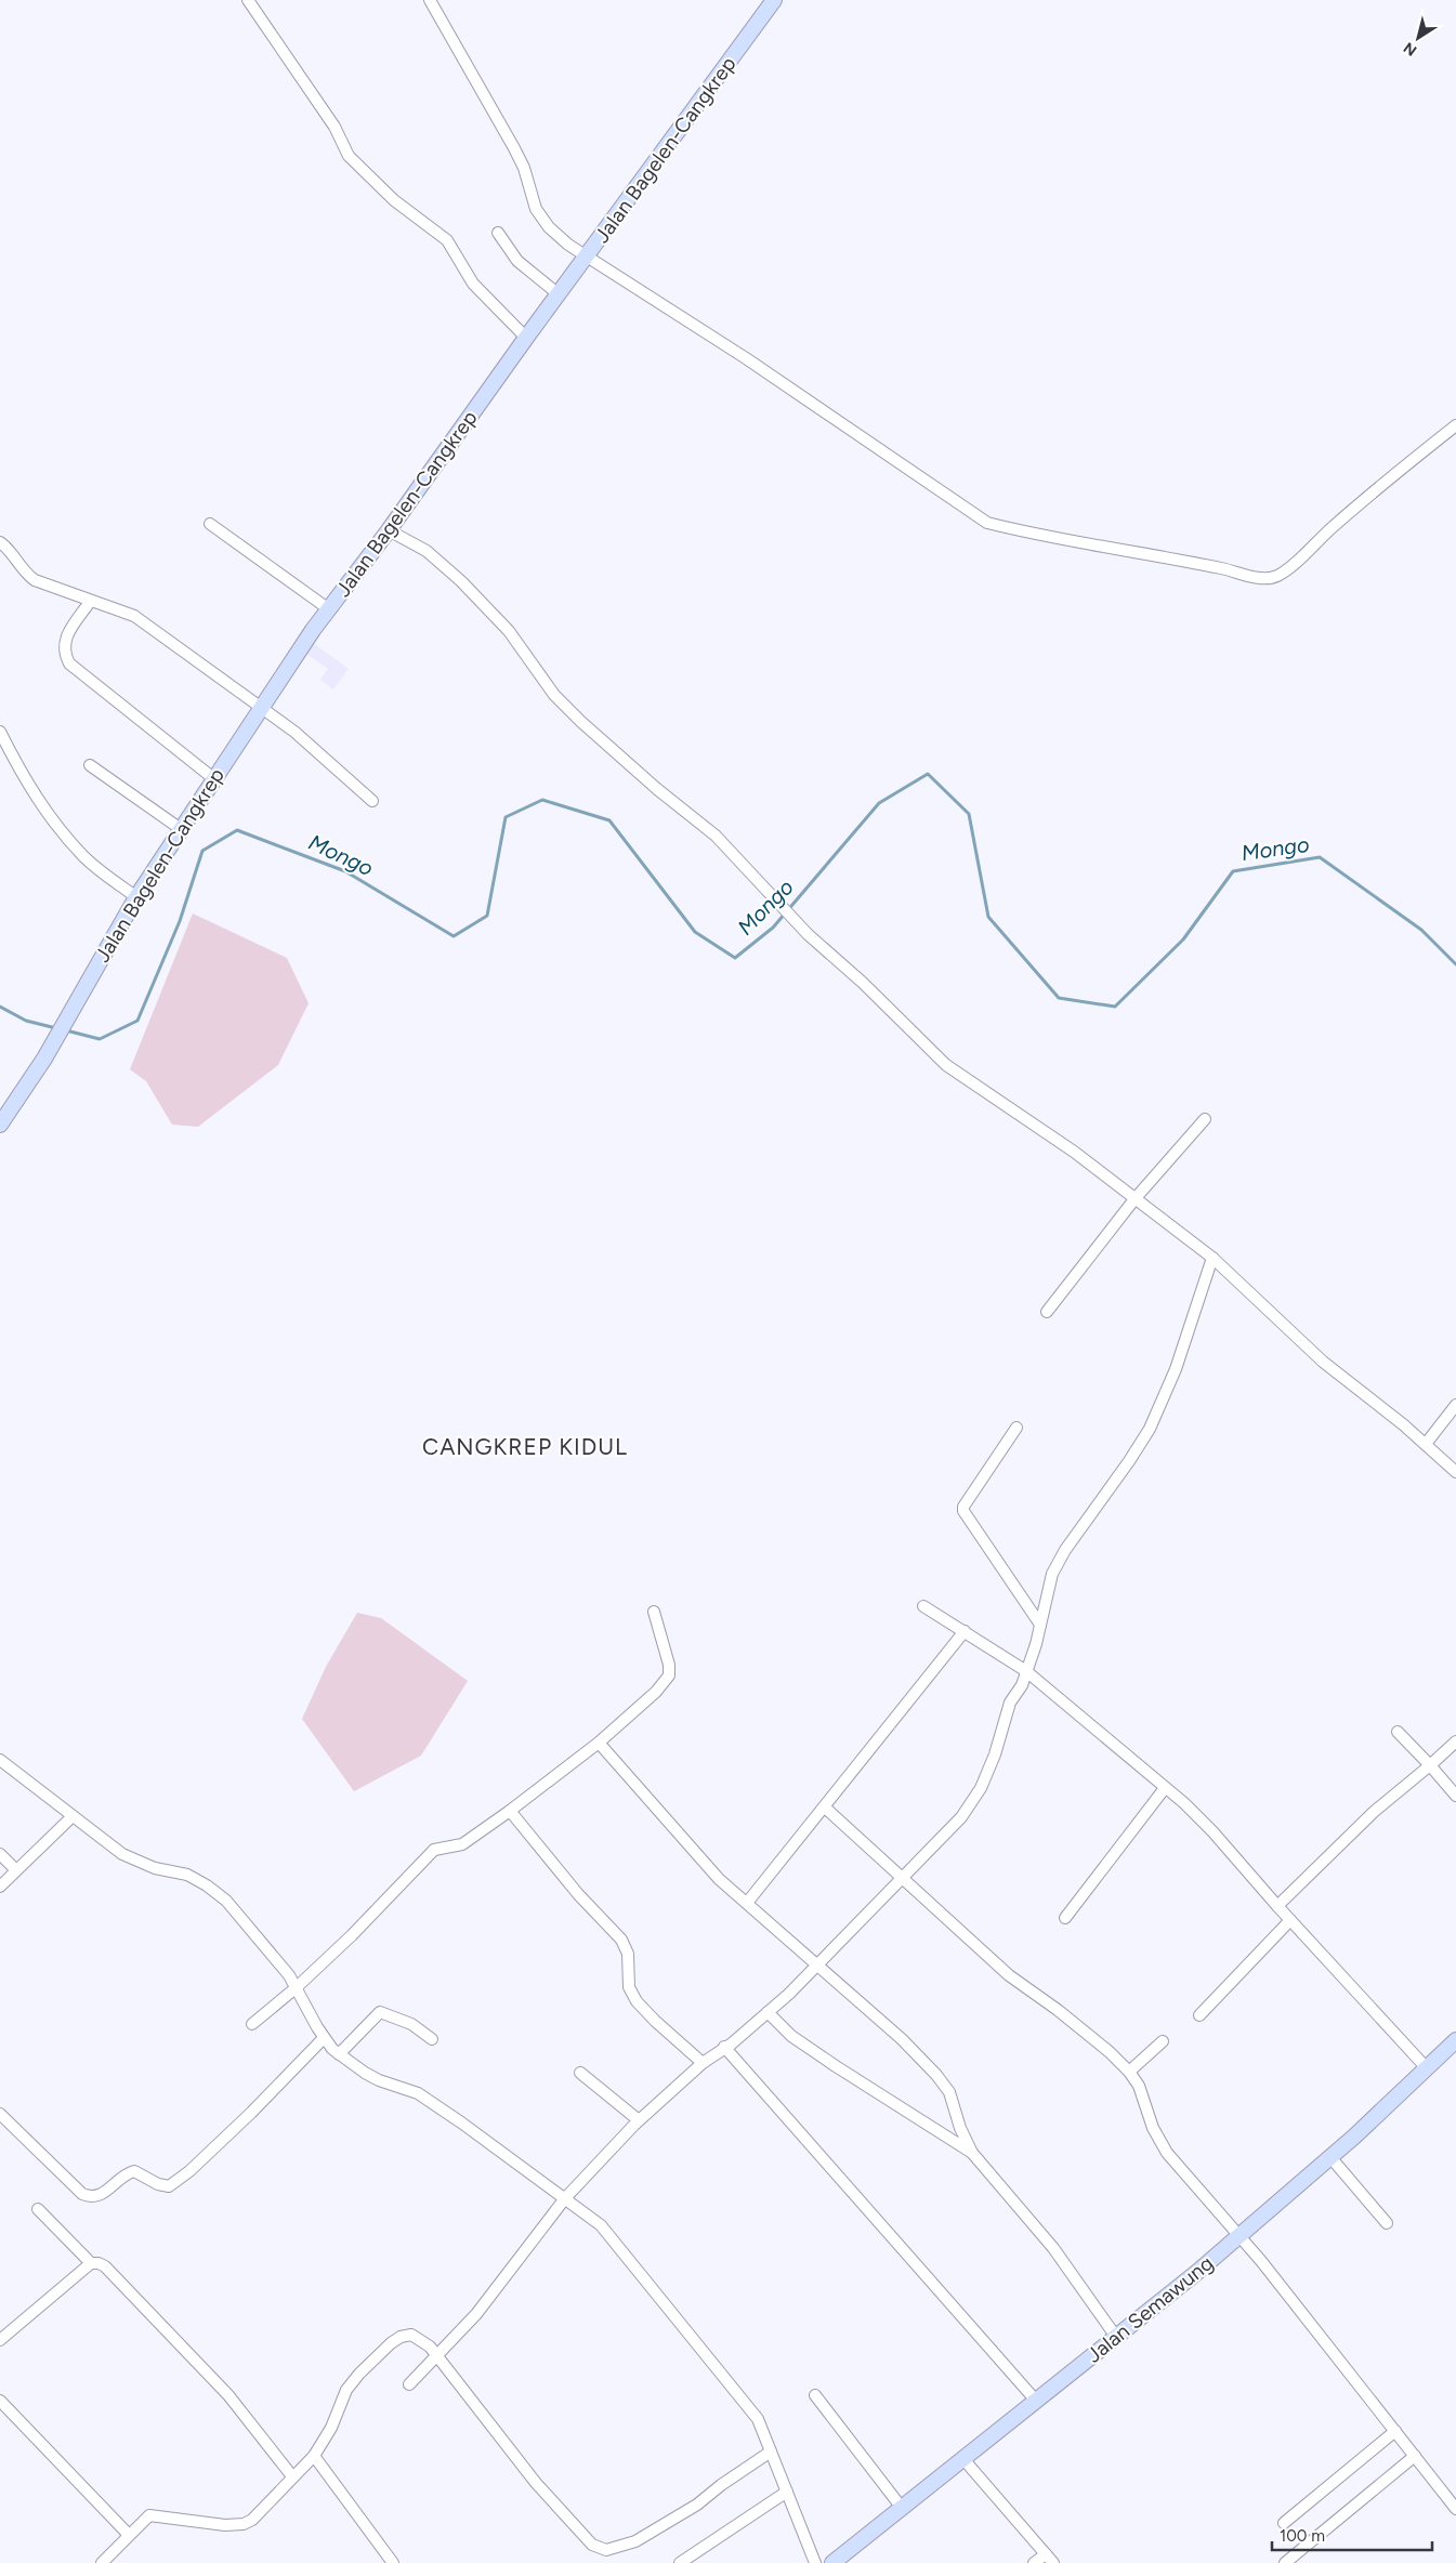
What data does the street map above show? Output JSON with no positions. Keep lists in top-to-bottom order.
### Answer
{
  "streets": {
    "main road": ["Jalan Bagelen-Cangkrep", "Jalan Semawung"]
  },
  "districts": ["CANGKREP KIDUL"],
  "water": ["Mongo"],
  "scale_bar": "100 m",
  "north": "bottom left"
}
